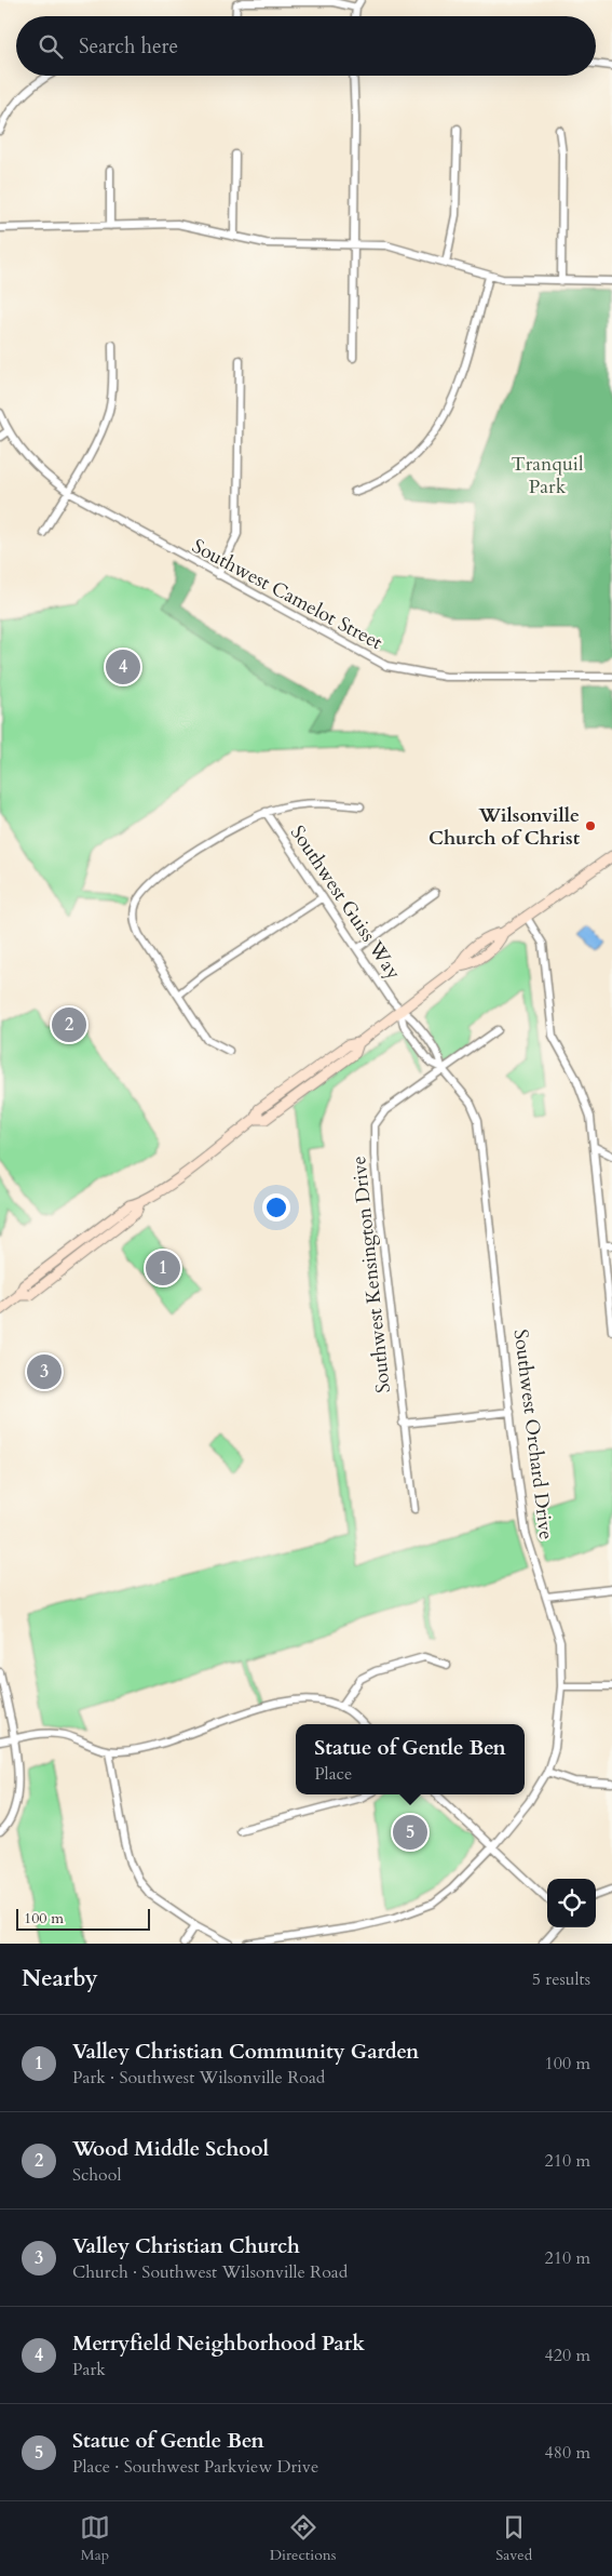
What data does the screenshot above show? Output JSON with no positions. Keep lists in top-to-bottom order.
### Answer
{
  "streets": {
    "street": [
      "Southwest Camelot Street",
      "Southwest Guiss Way",
      "Southwest Kensington Drive",
      "Southwest Orchard Drive"
    ]
  },
  "crossings": [
    ["Southwest Guiss Way", "Southwest Orchard Drive"],
    ["Southwest Kensington Drive", "Southwest Orchard Drive"]
  ],
  "parks": ["Tranquil Park"],
  "places": ["Wilsonville Church of Christ"],
  "scale_bar": "100 m",
  "page": {
    "search": "Search here",
    "pins": [
      "4",
      "2",
      "1",
      "3",
      "5"
    ],
    "popup": ["Statue of Gentle Ben", "Place"],
    "scale": "100 m",
    "heading": ["Nearby", "5 results"],
    "list": [
      {
        "mark": "1",
        "name": "Valley Christian Community Garden",
        "note": "Park · Southwest Wilsonville Road",
        "value": "100 m"
      },
      {
        "mark": "2",
        "name": "Wood Middle School",
        "note": "School",
        "value": "210 m"
      },
      {
        "mark": "3",
        "name": "Valley Christian Church",
        "note": "Church · Southwest Wilsonville Road",
        "value": "210 m"
      },
      {
        "mark": "4",
        "name": "Merryfield Neighborhood Park",
        "note": "Park",
        "value": "420 m"
      },
      {
        "mark": "5",
        "name": "Statue of Gentle Ben",
        "note": "Place · Southwest Parkview Drive",
        "value": "480 m"
      }
    ],
    "nav": ["Map", "Directions", "Saved"]
  }
}
